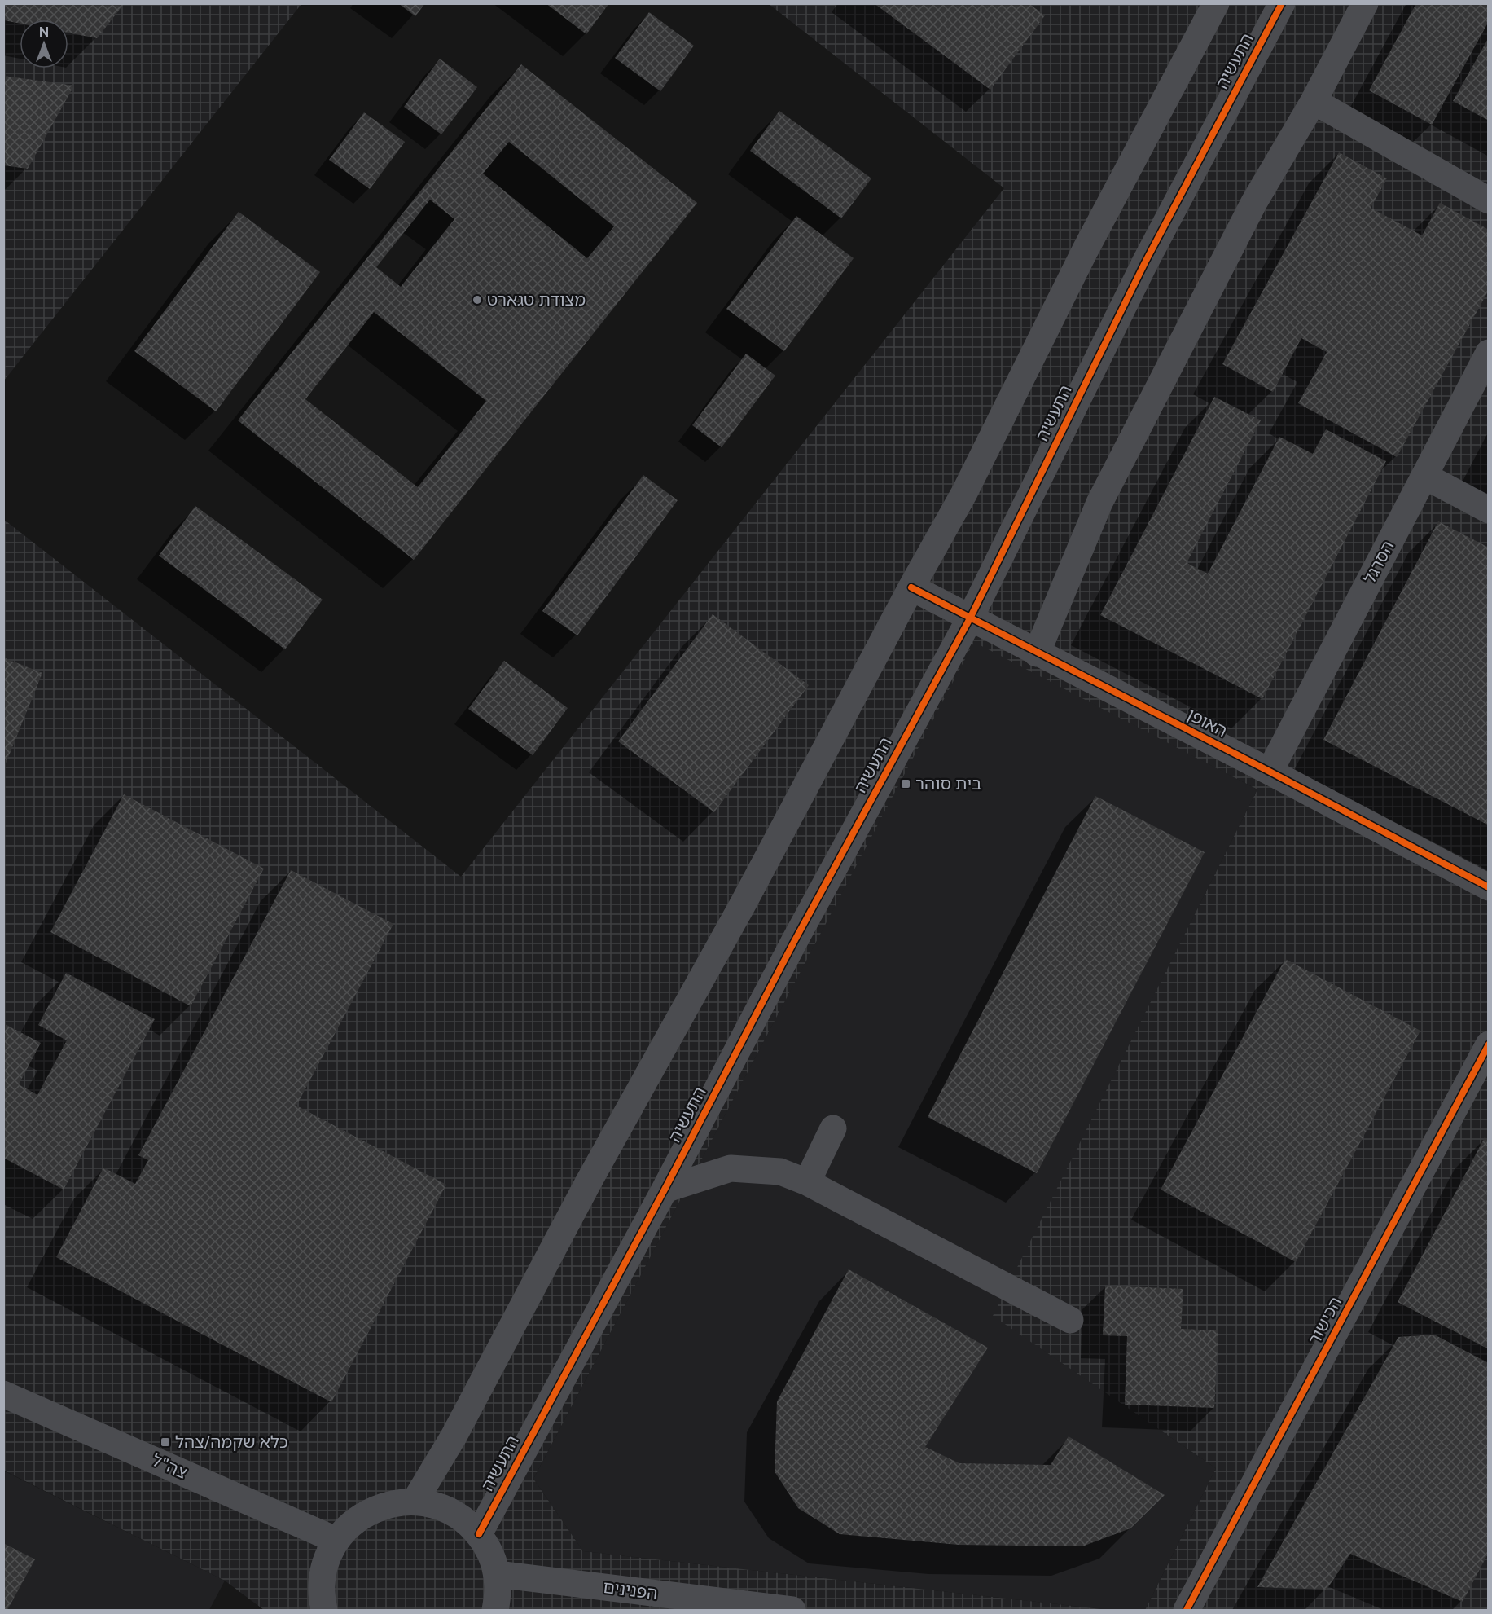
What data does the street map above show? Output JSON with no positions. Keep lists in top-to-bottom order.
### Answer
{
  "streets": {
    "street": [
      "התעשיה",
      "הסרגל",
      "האופן",
      "הכישור",
      "צה\"ל",
      "הפנינים"
    ]
  },
  "crossings": [
    ["התעשיה", "האופן"],
    ["הסרגל", "האופן"]
  ],
  "places": {
    "other": ["מצודת טגארט"],
    "transit": ["בית סוהר", "כלא שקמה/צהל"]
  },
  "north": "top"
}
